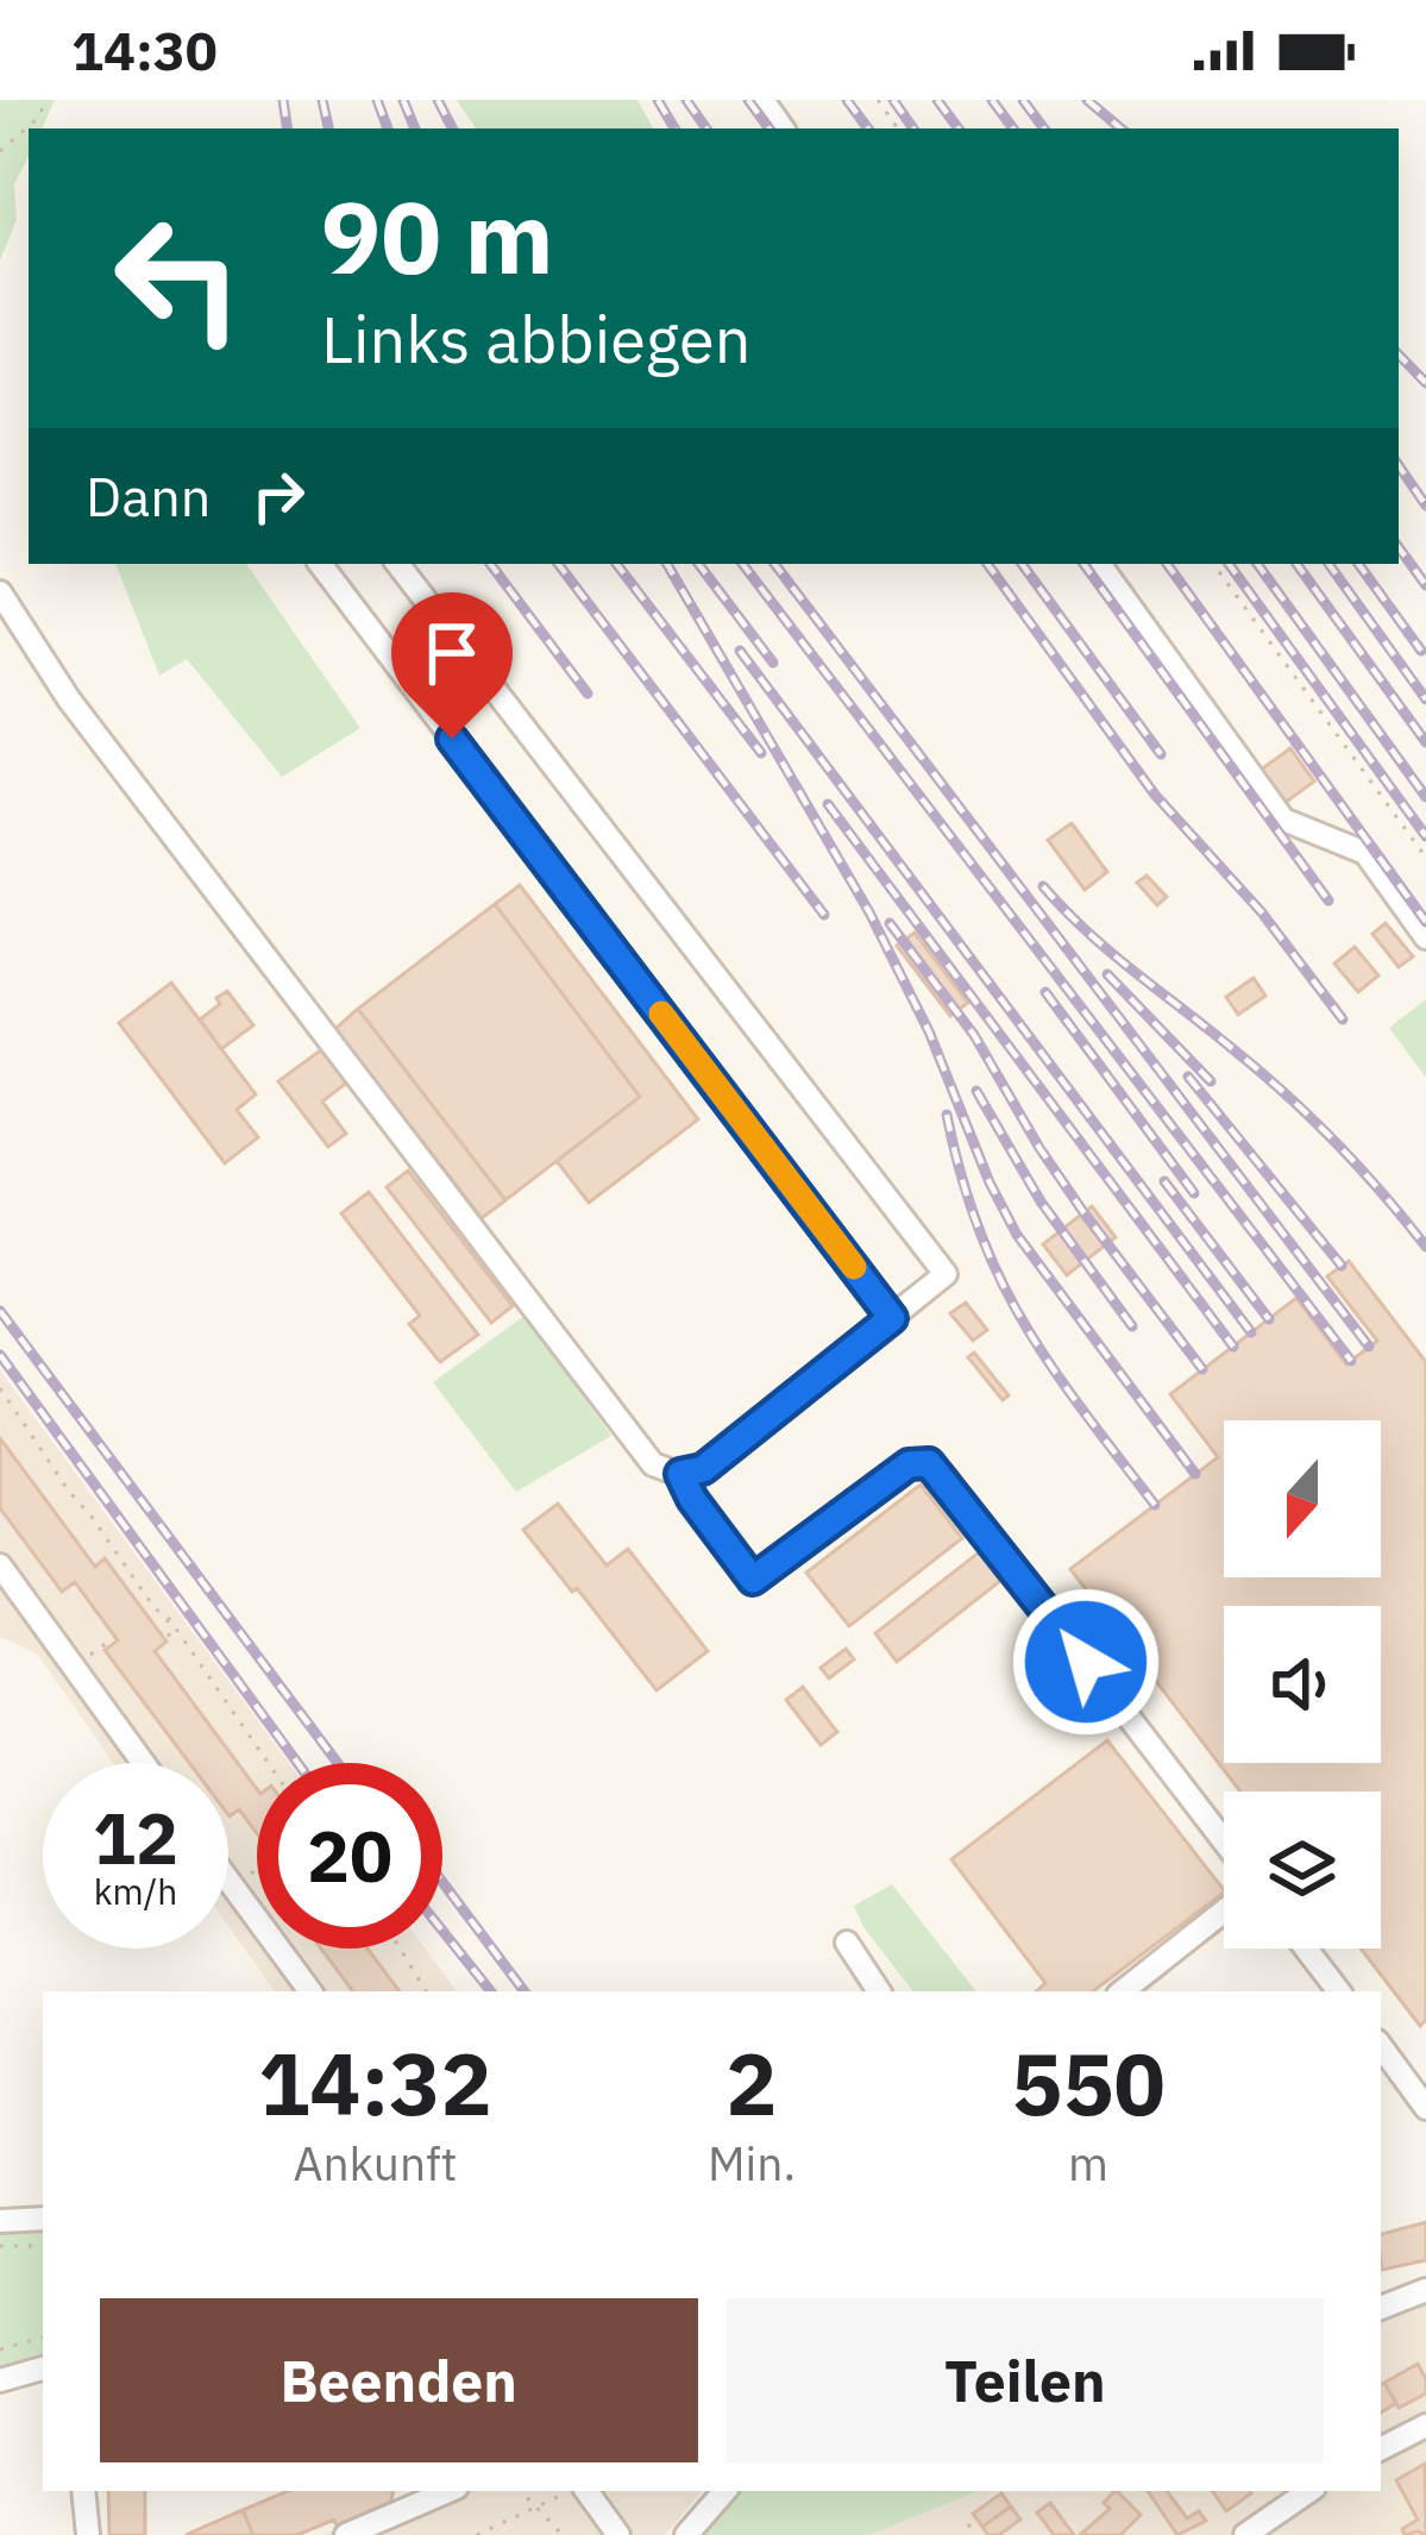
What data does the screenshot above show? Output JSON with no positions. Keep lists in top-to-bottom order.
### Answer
{
  "north": "bottom",
  "page": {
    "status": "14:30",
    "turn": ["90 m", "Links abbiegen"],
    "then": "Dann",
    "speed": "12 km/h",
    "limit": "20",
    "eta": [
      "14:32",
      "Ankunft",
      "2",
      "Min.",
      "550",
      "m"
    ],
    "buttons": ["Beenden", "Teilen"]
  }
}
